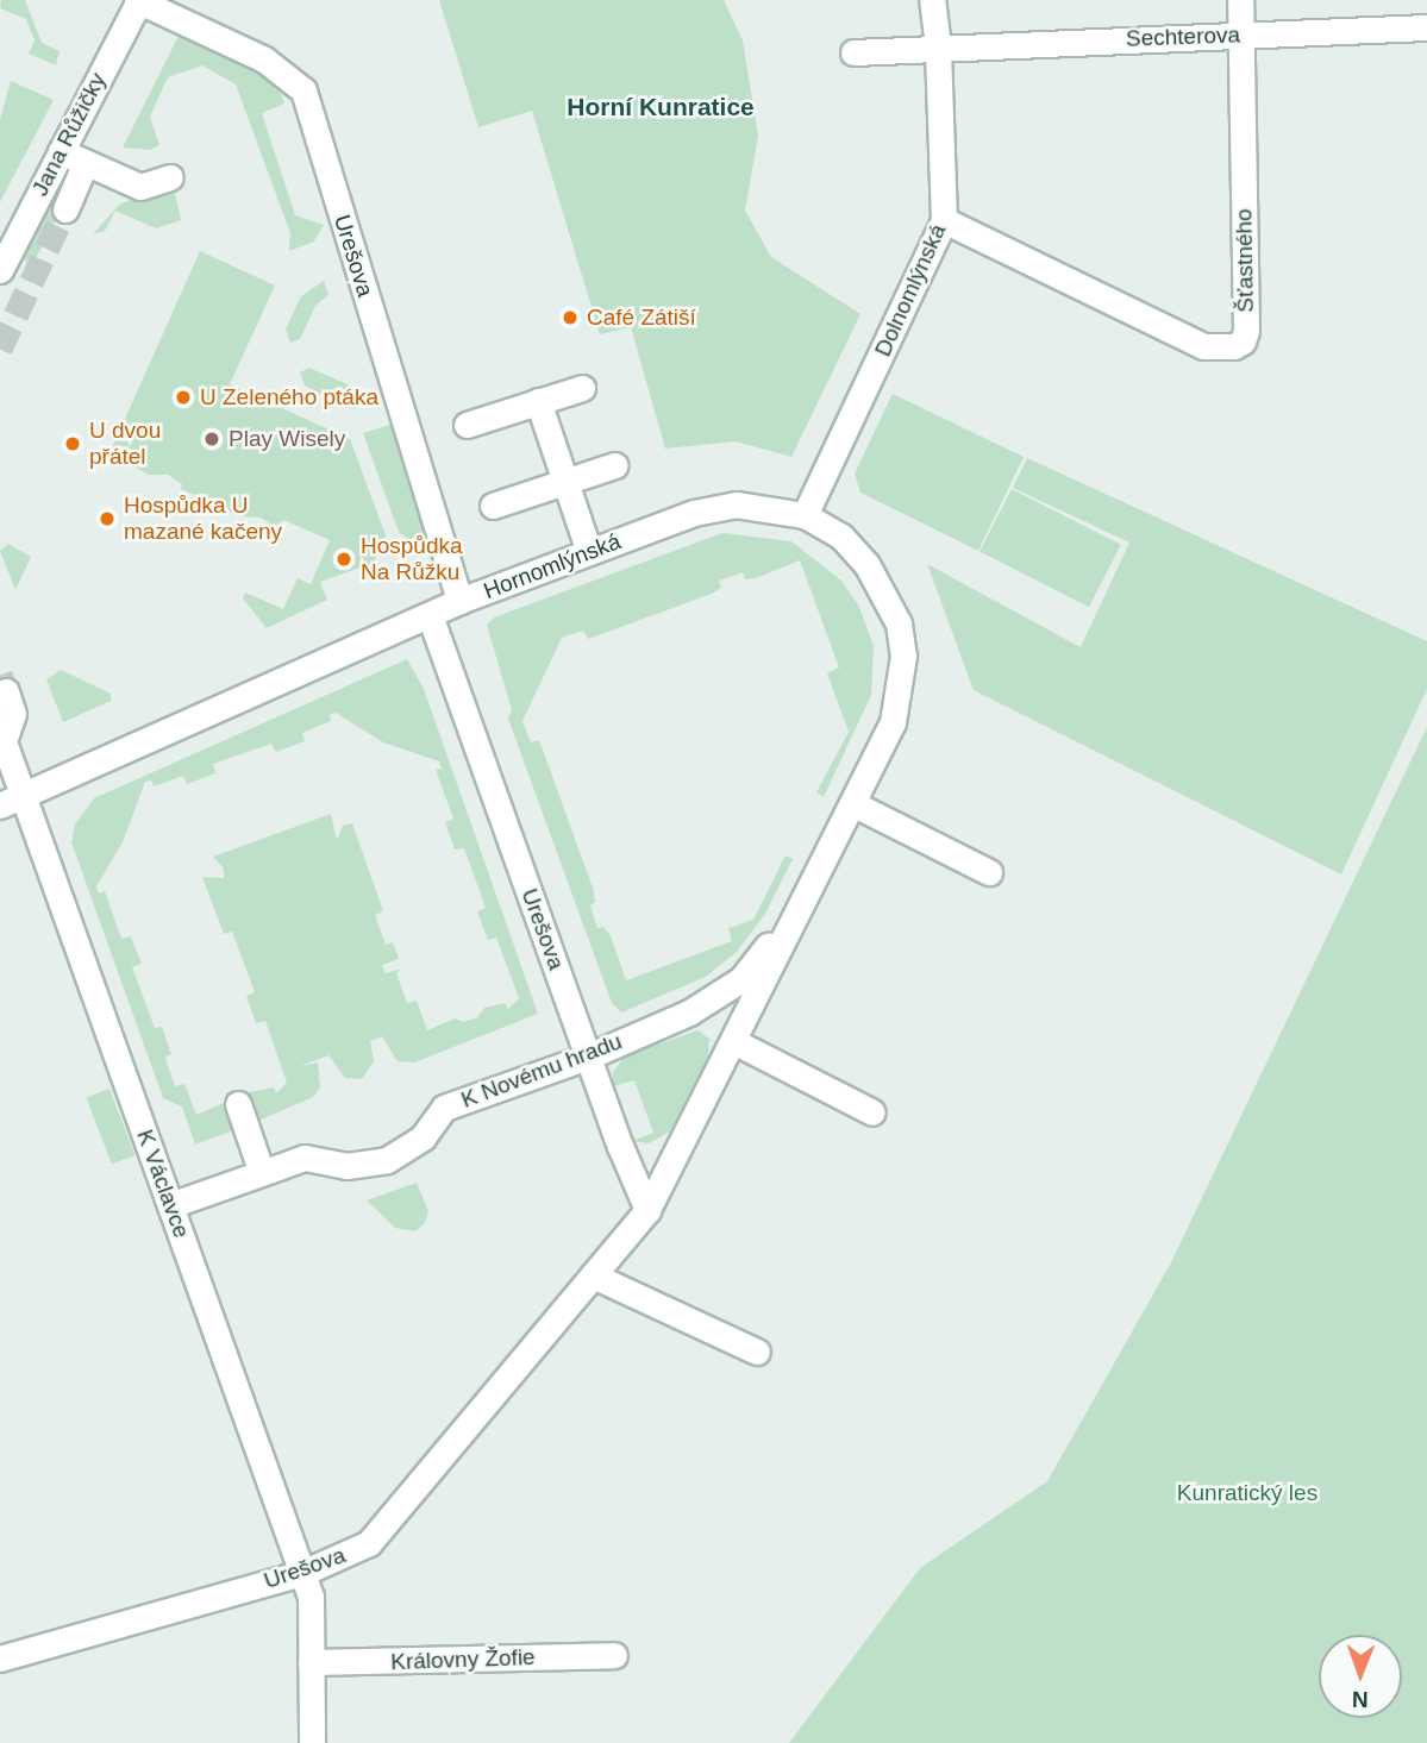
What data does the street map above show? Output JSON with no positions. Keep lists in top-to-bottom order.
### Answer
{
  "streets": {
    "street": [
      "Sechterova",
      "Jana Růžičky",
      "Urešova",
      "Šťastného",
      "Dolnomlýnská",
      "Hornomlýnská",
      "K Novému hradu",
      "K Václavce",
      "Královny Žofie"
    ]
  },
  "crossings": [
    ["Sechterova", "Šťastného"],
    ["Sechterova", "Dolnomlýnská"],
    ["Jana Růžičky", "Urešova"],
    ["Urešova", "Hornomlýnská"],
    ["Urešova", "K Novému hradu"],
    ["Urešova", "K Václavce"],
    ["Šťastného", "Dolnomlýnská"],
    ["Dolnomlýnská", "Hornomlýnská"],
    ["Hornomlýnská", "K Novému hradu"],
    ["Hornomlýnská", "K Václavce"],
    ["K Novému hradu", "K Václavce"]
  ],
  "districts": ["Horní Kunratice"],
  "parks": ["Kunratický les"],
  "places": [
    "Café Zátiší",
    "U Zeleného ptáka",
    "Play Wisely",
    "U dvou přátel",
    "Hospůdka U mazané kačeny",
    "Hospůdka Na Růžku"
  ],
  "north": "bottom"
}
